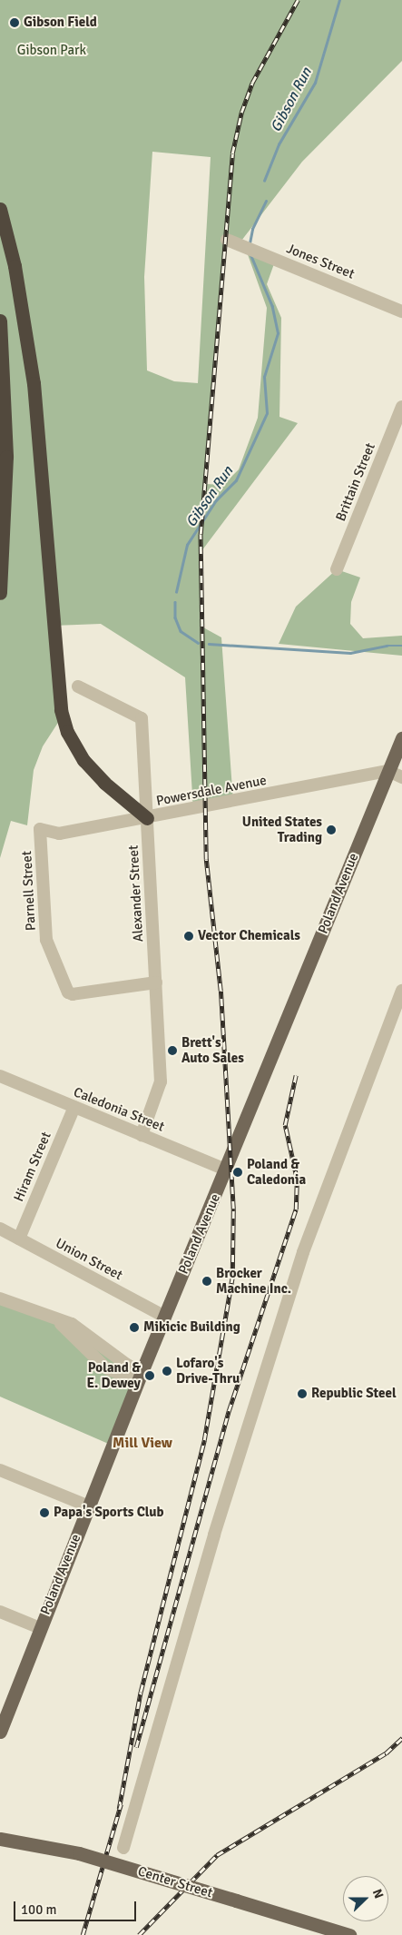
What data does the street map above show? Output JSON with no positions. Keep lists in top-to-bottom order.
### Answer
{
  "streets": {
    "main road": ["Poland Avenue", "Center Street"],
    "street": [
      "Jones Street",
      "Brittain Street",
      "Powersdale Avenue",
      "Parnell Street",
      "Alexander Street",
      "Caledonia Street",
      "Hiram Street",
      "Union Street"
    ]
  },
  "crossings": [
    ["Powersdale Avenue", "Parnell Street"],
    ["Powersdale Avenue", "Alexander Street"],
    ["Powersdale Avenue", "Poland Avenue"],
    ["Parnell Street", "Alexander Street"],
    ["Alexander Street", "Caledonia Street"],
    ["Poland Avenue", "Caledonia Street"],
    ["Poland Avenue", "Union Street"],
    ["Caledonia Street", "Hiram Street"],
    ["Hiram Street", "Union Street"]
  ],
  "districts": ["Mill View"],
  "water": ["Gibson Run"],
  "parks": ["Gibson Park"],
  "places": [
    "Gibson Field",
    "United States Trading",
    "Vector Chemicals",
    "Brett's Auto Sales",
    "Poland & Caledonia",
    "Brocker Machine Inc.",
    "Mikicic Building",
    "Lofaro's Drive-Thru",
    "Poland & E. Dewey",
    "Republic Steel",
    "Papa's Sports Club"
  ],
  "scale_bar": "100 m",
  "north": "right"
}
